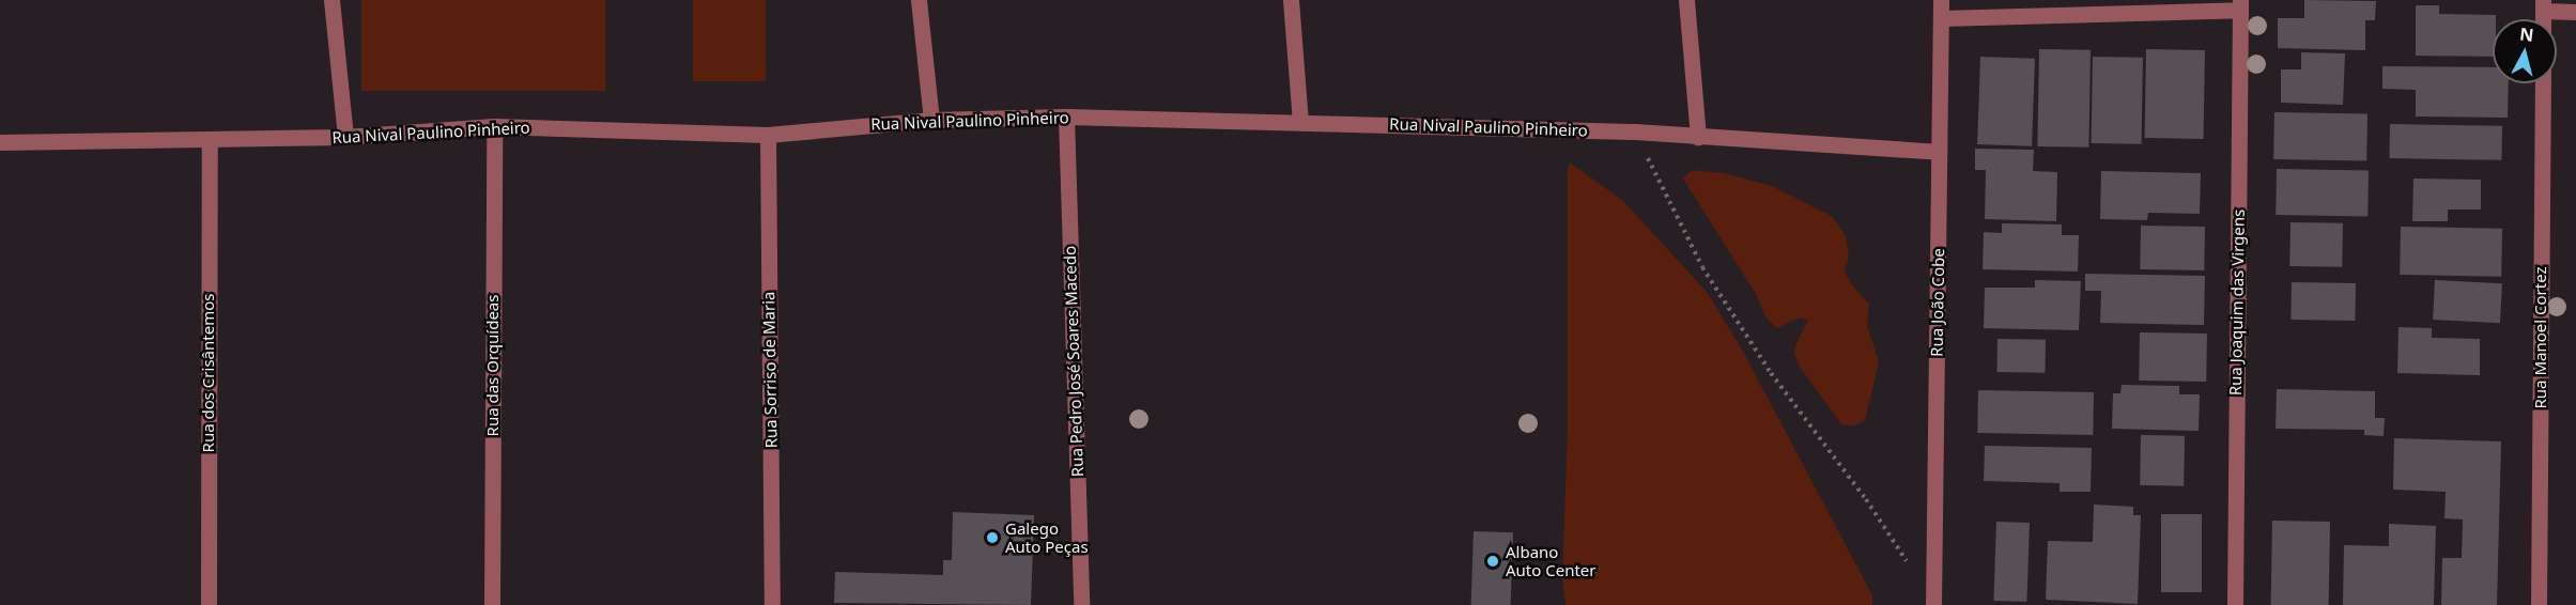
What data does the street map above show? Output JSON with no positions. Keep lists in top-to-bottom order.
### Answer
{
  "streets": {
    "street": [
      "Rua Nival Paulino Pinheiro",
      "Rua João Cobe",
      "Rua Joaquim das Virgens",
      "Rua Manoel Cortez",
      "Rua Pedro José Soares Macedo",
      "Rua das Orquídeas",
      "Rua Sorriso de Maria",
      "Rua dos Crisântemos"
    ]
  },
  "crossings": [
    ["Rua Nival Paulino Pinheiro", "Rua João Cobe"],
    ["Rua Nival Paulino Pinheiro", "Rua Pedro José Soares Macedo"],
    ["Rua Nival Paulino Pinheiro", "Rua das Orquídeas"],
    ["Rua Nival Paulino Pinheiro", "Rua Sorriso de Maria"],
    ["Rua Nival Paulino Pinheiro", "Rua dos Crisântemos"]
  ],
  "places": ["Galego Auto Peças", "Albano Auto Center"],
  "north": "top"
}
